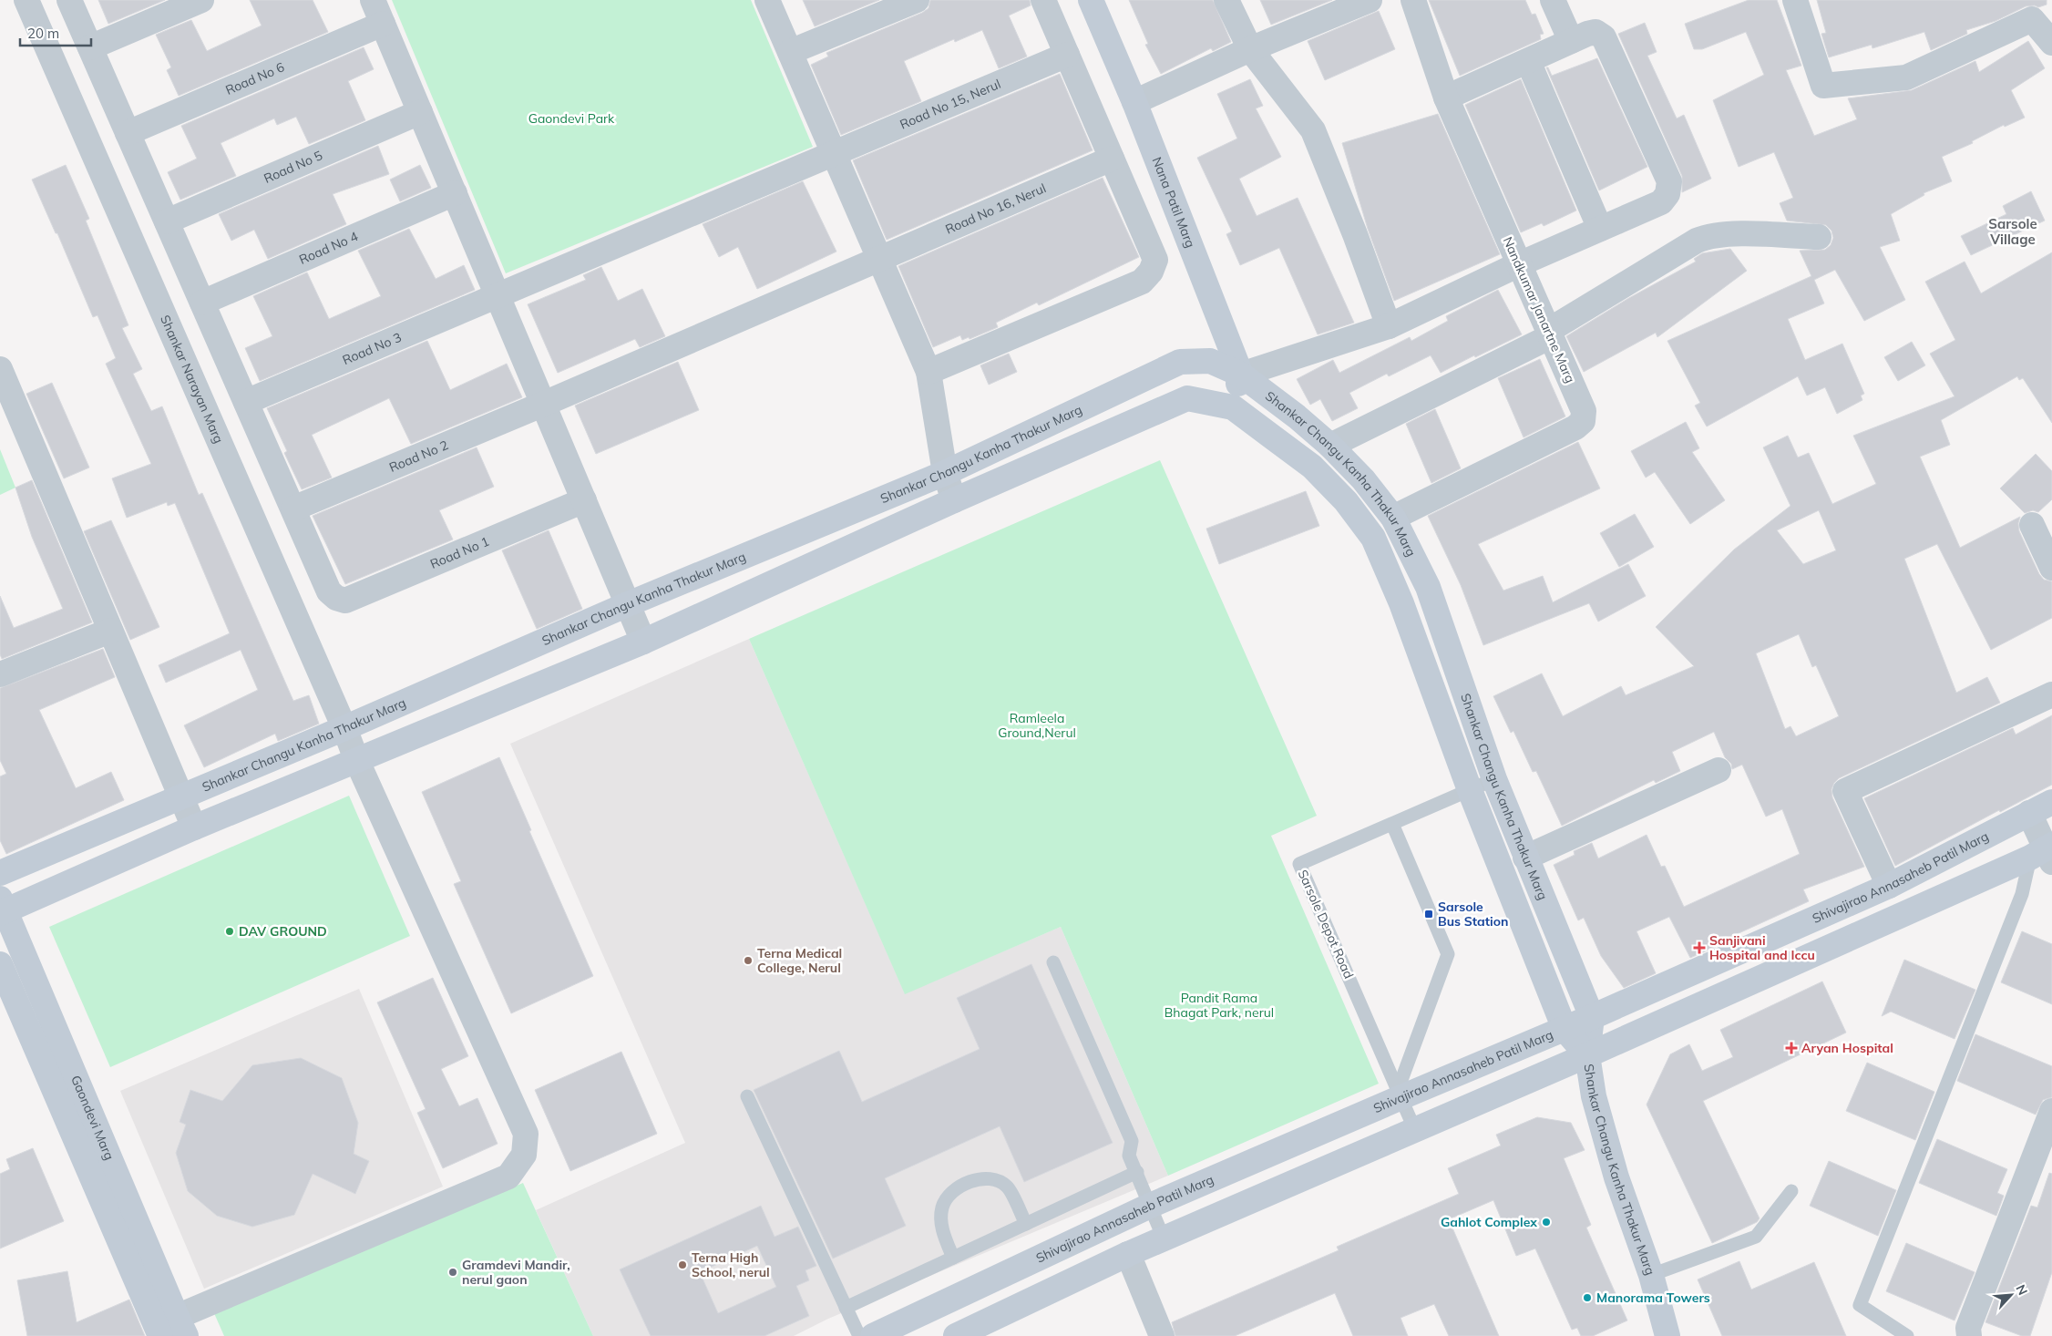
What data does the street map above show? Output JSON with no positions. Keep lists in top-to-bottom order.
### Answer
{
  "streets": {
    "street": [
      "Road No 6",
      "Road No 15, Nerul",
      "Road No 5",
      "Nana Patil Marg",
      "Road No 16, Nerul",
      "Road No 4",
      "Nandkumar Janartne Marg",
      "Road No 3",
      "Shankar Narayan Marg",
      "Shankar Changu Kanha Thakur Marg",
      "Road No 2",
      "Road No 1",
      "Shivajirao Annasaheb Patil Marg",
      "Gaondevi Marg"
    ],
    "lane": ["Sarsole Depot Road"]
  },
  "crossings": [
    ["Road No 15, Nerul", "Road No 3"],
    ["Nana Patil Marg", "Shankar Changu Kanha Thakur Marg"],
    ["Road No 16, Nerul", "Road No 2"],
    ["Nandkumar Janartne Marg", "Shankar Changu Kanha Thakur Marg"],
    ["Shankar Narayan Marg", "Shankar Changu Kanha Thakur Marg"],
    ["Shankar Narayan Marg", "Gaondevi Marg"],
    ["Shankar Changu Kanha Thakur Marg", "Shivajirao Annasaheb Patil Marg"],
    ["Shankar Changu Kanha Thakur Marg", "Sarsole Depot Road"],
    ["Shankar Changu Kanha Thakur Marg", "Gaondevi Marg"],
    ["Road No 2", "Road No 1"],
    ["Shivajirao Annasaheb Patil Marg", "Sarsole Depot Road"]
  ],
  "districts": ["Sarsole Village"],
  "parks": ["Gaondevi Park", "Ramleela Ground,Nerul", "Pandit Rama Bhagat Park, nerul"],
  "places": {
    "transit": ["Sarsole Bus Station"],
    "other": [
      "DAV GROUND",
      "Terna Medical College, Nerul",
      "Gahlot Complex",
      "Terna High School, nerul",
      "Gramdevi Mandir, nerul gaon",
      "Manorama Towers"
    ],
    "health": ["Sanjivani Hospital and Iccu", "Aryan Hospital"]
  },
  "scale_bar": "20 m",
  "north": "top right"
}
